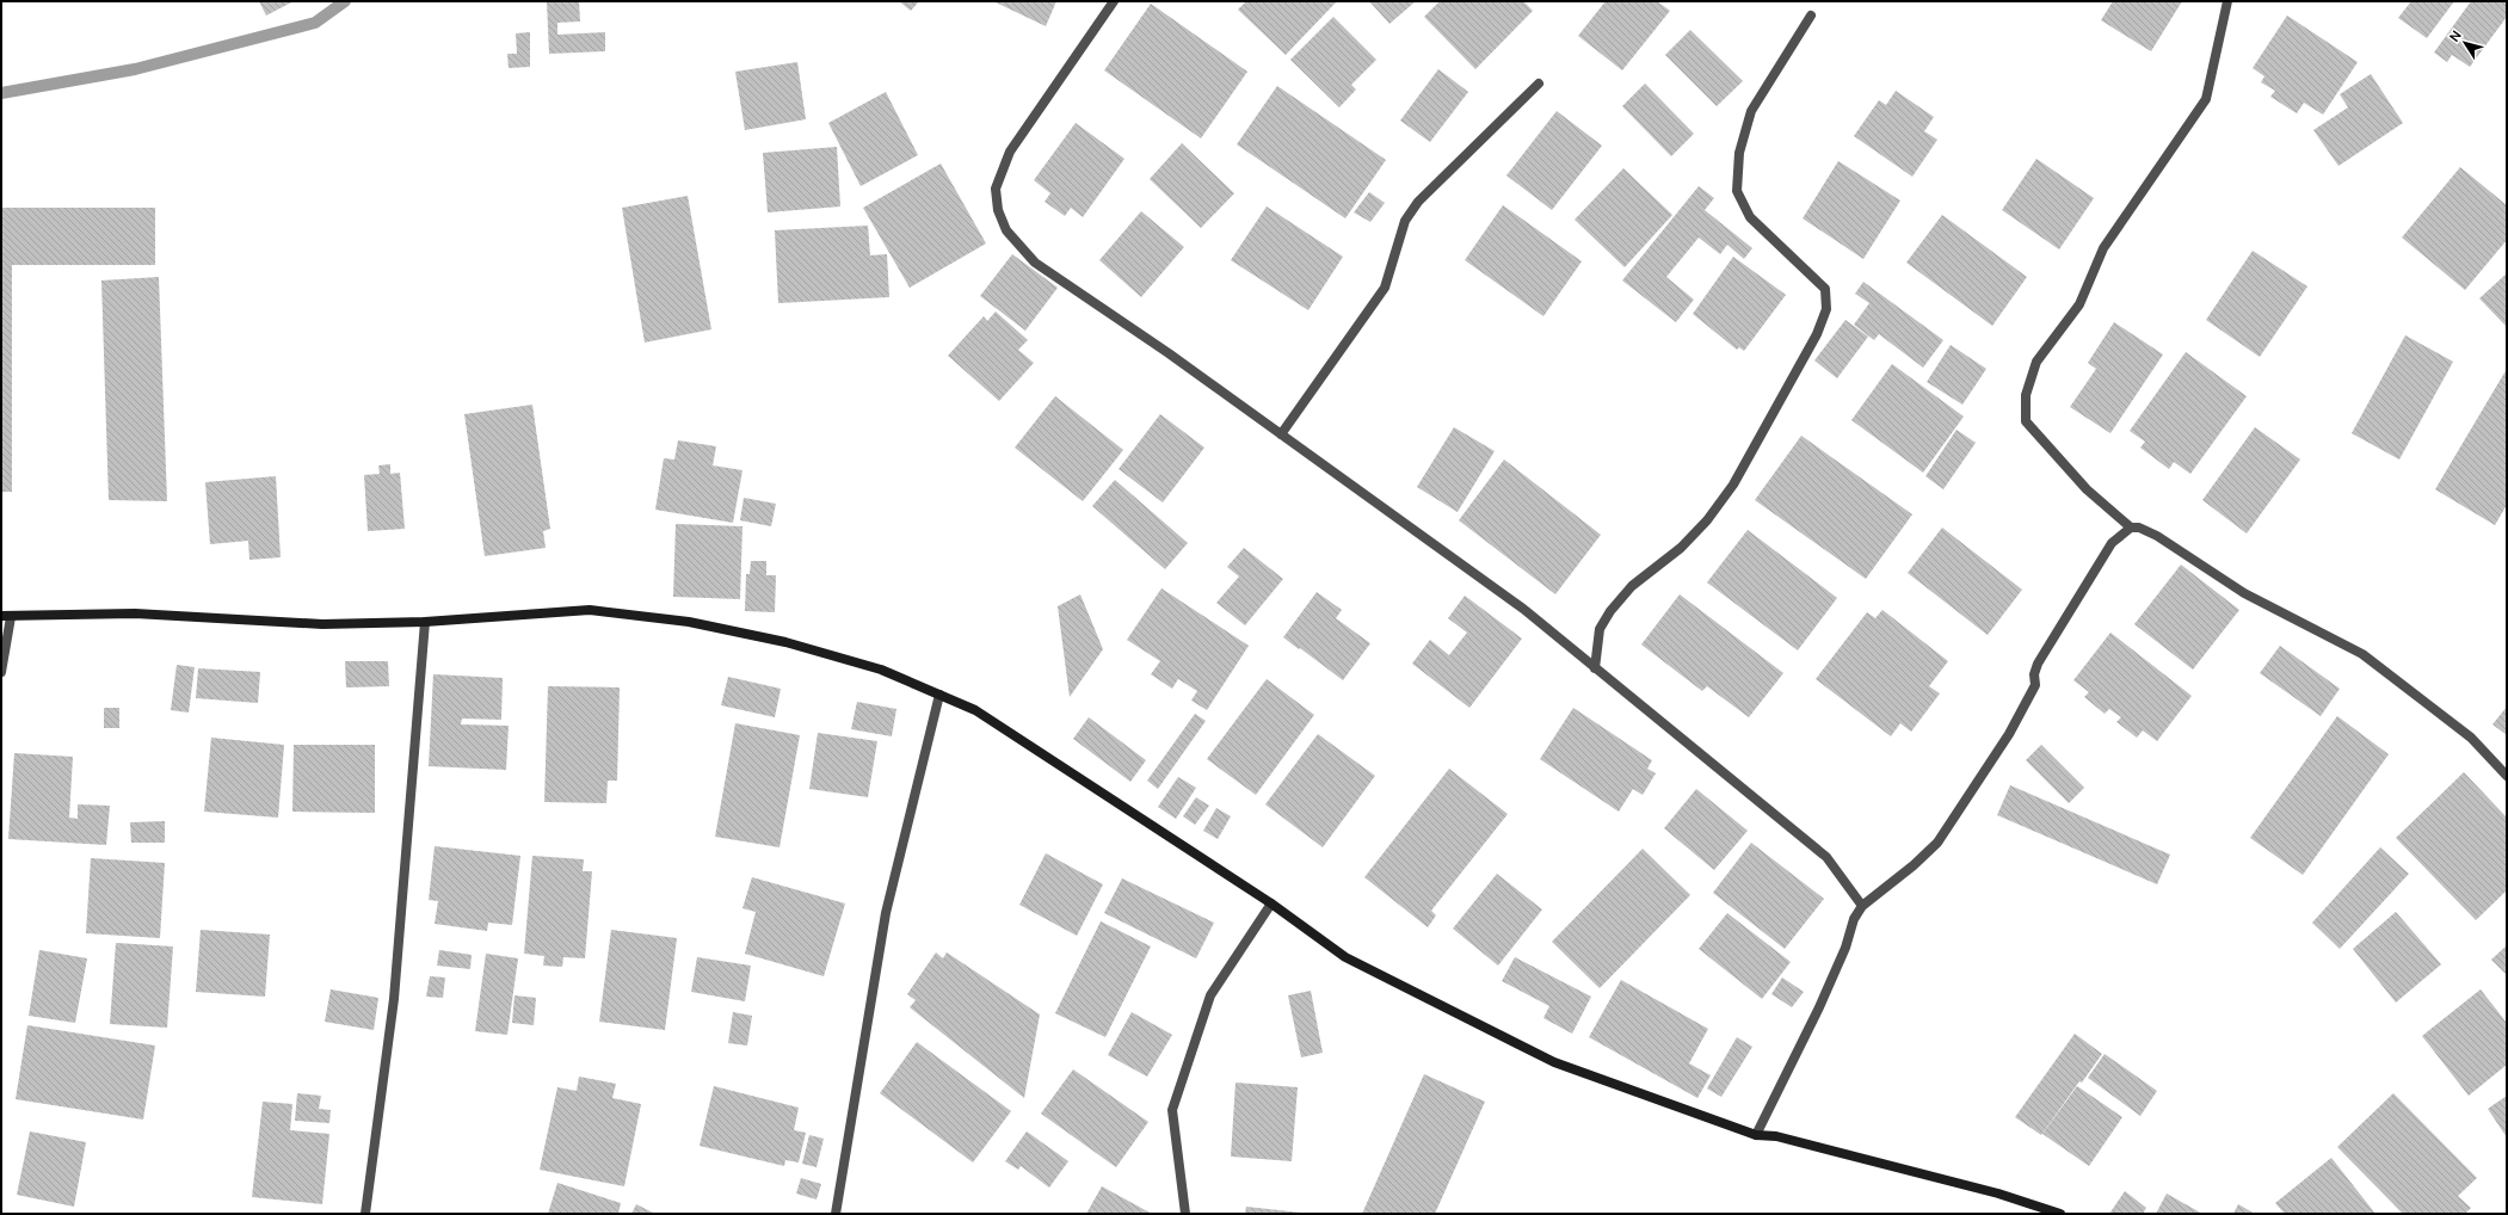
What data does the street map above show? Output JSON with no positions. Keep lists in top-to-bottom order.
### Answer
{
  "north": "top left"
}
